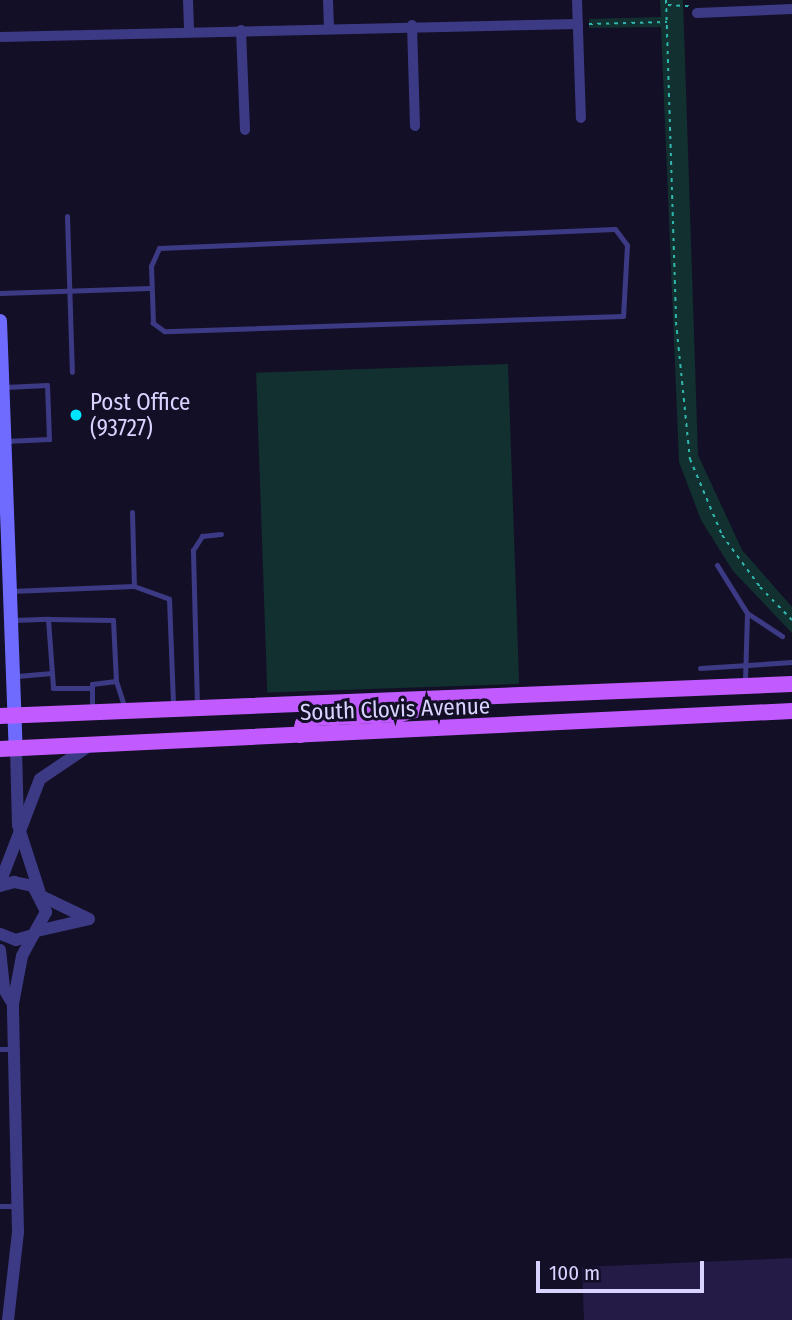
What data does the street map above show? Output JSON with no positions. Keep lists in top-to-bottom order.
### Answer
{
  "streets": {
    "main road": ["South Clovis Avenue"]
  },
  "places": ["Post Office (93727)"],
  "scale_bar": "100 m"
}
